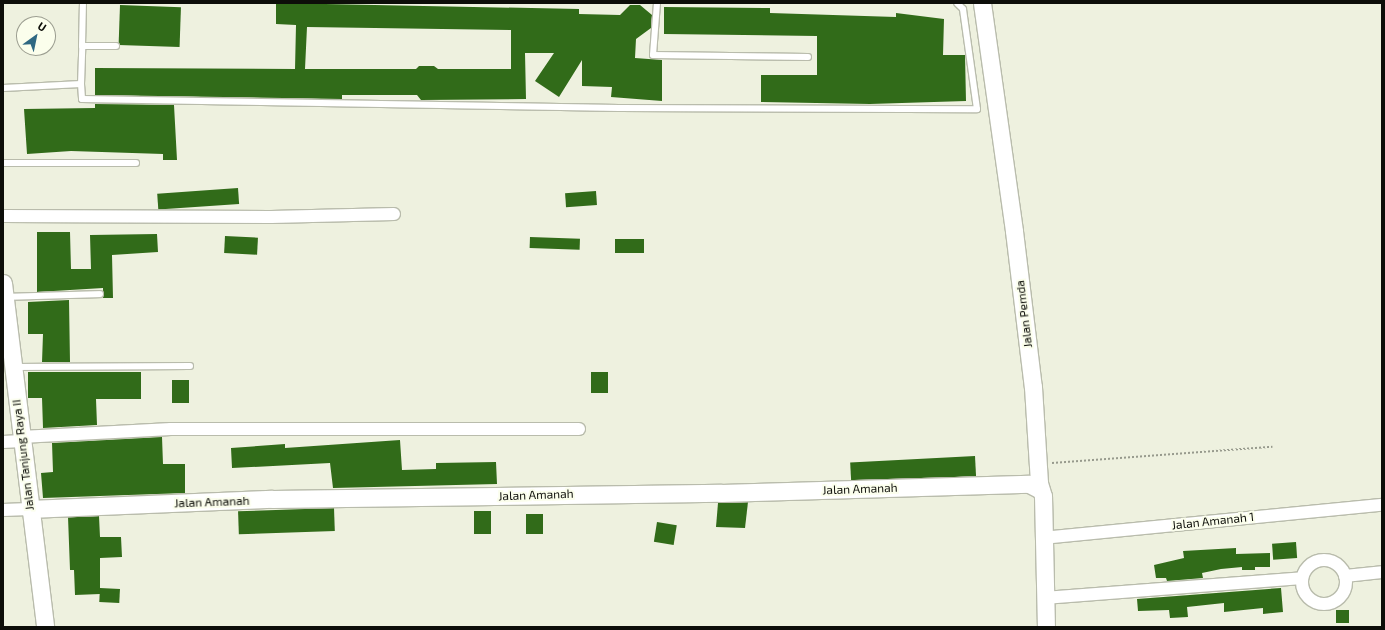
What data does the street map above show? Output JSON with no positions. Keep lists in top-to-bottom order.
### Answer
{
  "streets": {
    "street": [
      "Jalan Pemda",
      "Jalan Tanjung Raya II",
      "Jalan Amanah",
      "Jalan Amanah 1"
    ]
  },
  "crossings": [
    ["Jalan Pemda", "Jalan Amanah"],
    ["Jalan Pemda", "Jalan Amanah 1"],
    ["Jalan Tanjung Raya II", "Jalan Amanah"]
  ],
  "north": "top right"
}
